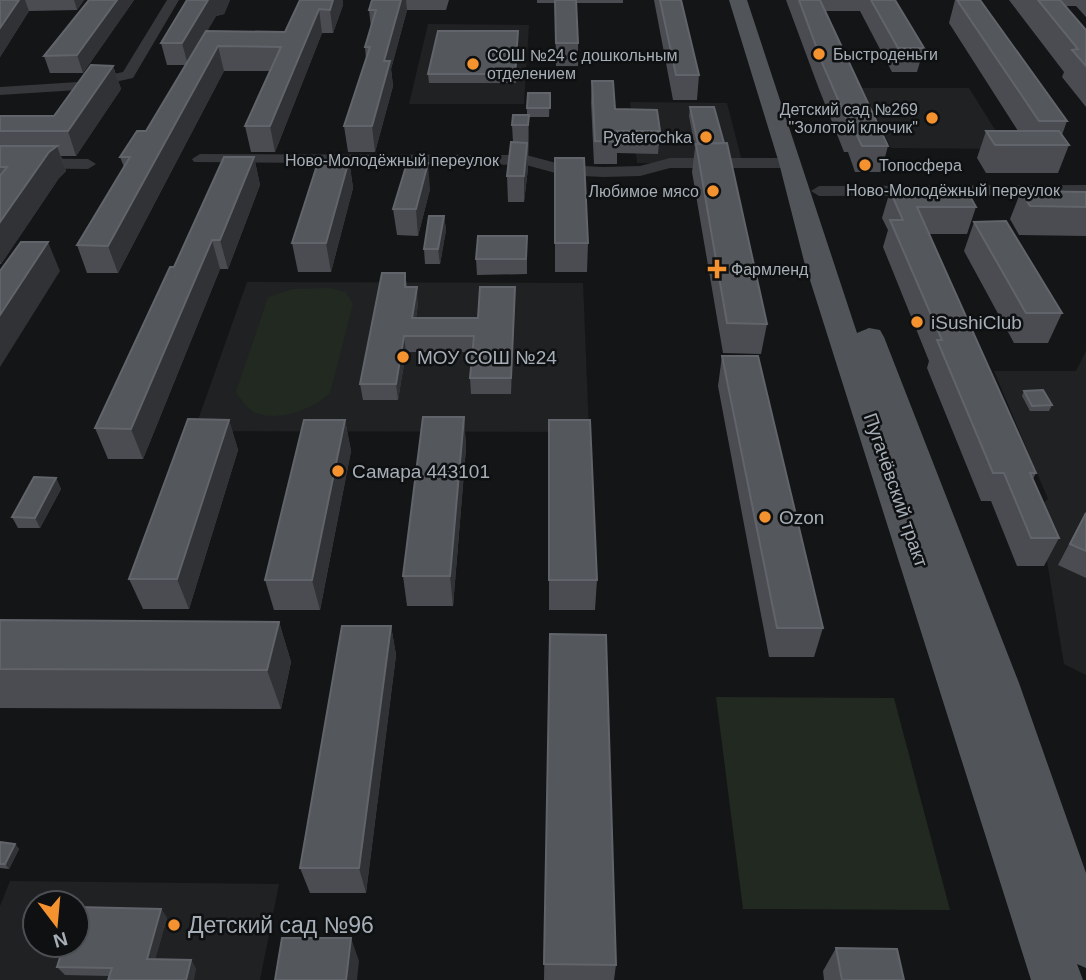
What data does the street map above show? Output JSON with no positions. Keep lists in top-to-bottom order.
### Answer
{
  "streets": {
    "main road": ["Пугачёвский тракт"],
    "street": ["Ново-Молодёжный переулок"]
  },
  "crossings": [
    ["Ново-Молодёжный переулок", "Пугачёвский тракт"]
  ],
  "places": {
    "other": [
      "Быстроденьги",
      "СОШ №24 с дошкольным отделением",
      "Детский сад №269 \"Золотой ключик\"",
      "Pyaterochka",
      "Топосфера",
      "Любимое мясо",
      "iSushiClub",
      "МОУ СОШ №24",
      "Самара 443101",
      "Ozon",
      "Детский сад №96"
    ],
    "health": ["Фармленд"]
  },
  "north": "bottom"
}
